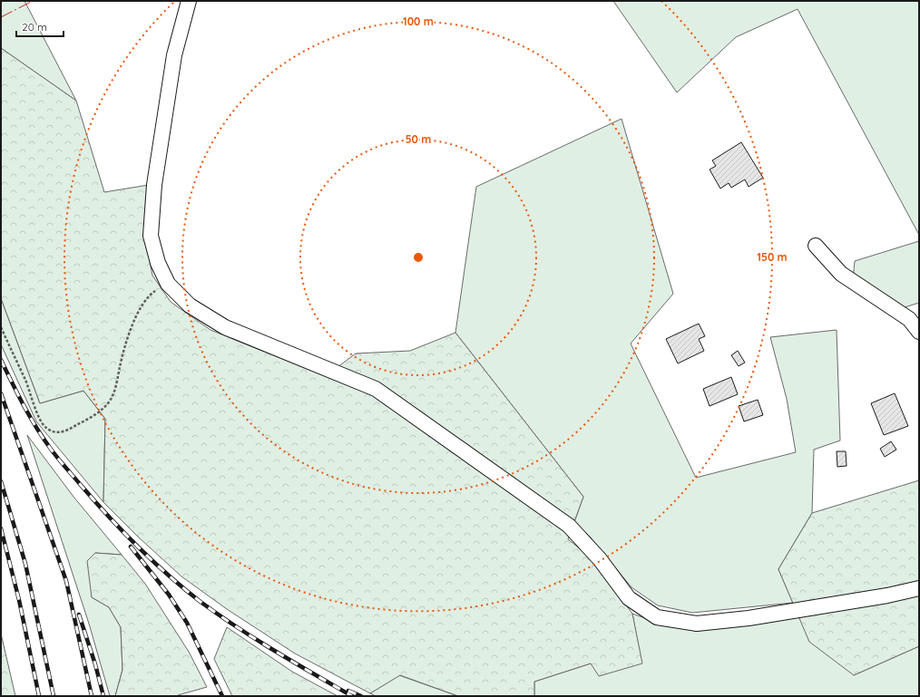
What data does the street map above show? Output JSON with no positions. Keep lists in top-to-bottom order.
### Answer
{
  "scale_bar": "20 m",
  "rings": ["100 m", "50 m", "150 m"]
}
